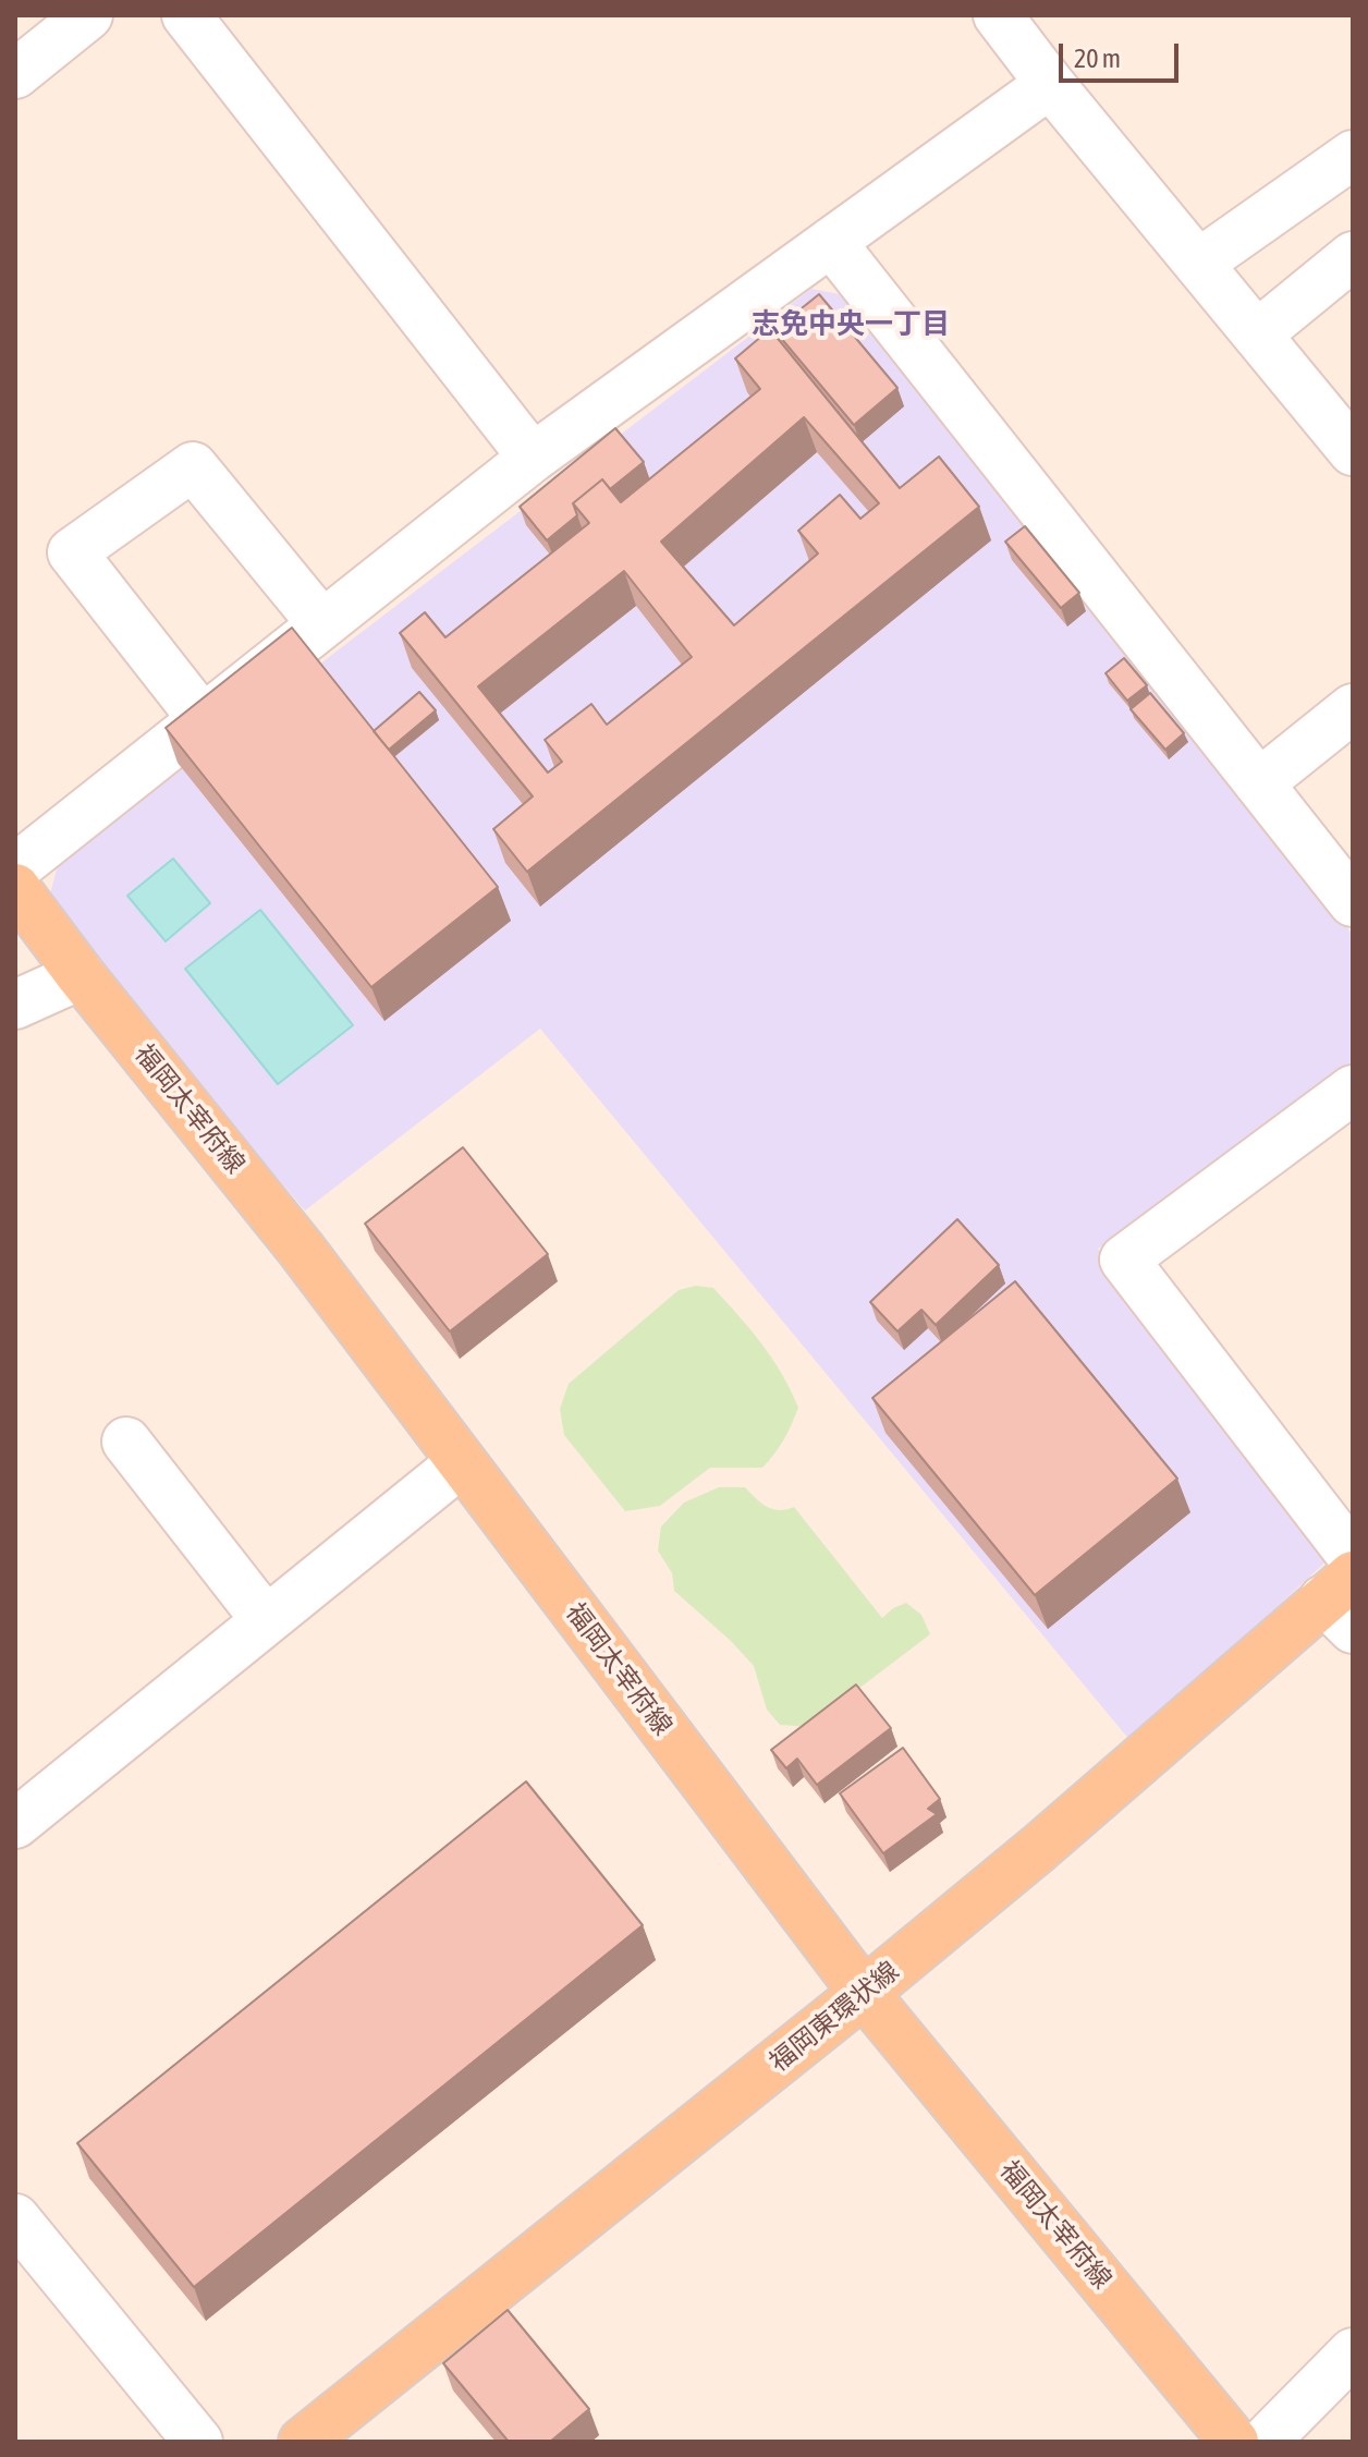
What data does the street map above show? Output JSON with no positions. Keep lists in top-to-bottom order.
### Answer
{
  "streets": {
    "main road": ["福岡太宰府線", "福岡東環状線"]
  },
  "crossings": [
    ["福岡太宰府線", "福岡東環状線"]
  ],
  "districts": ["志免中央一丁目"],
  "scale_bar": "20 m"
}
